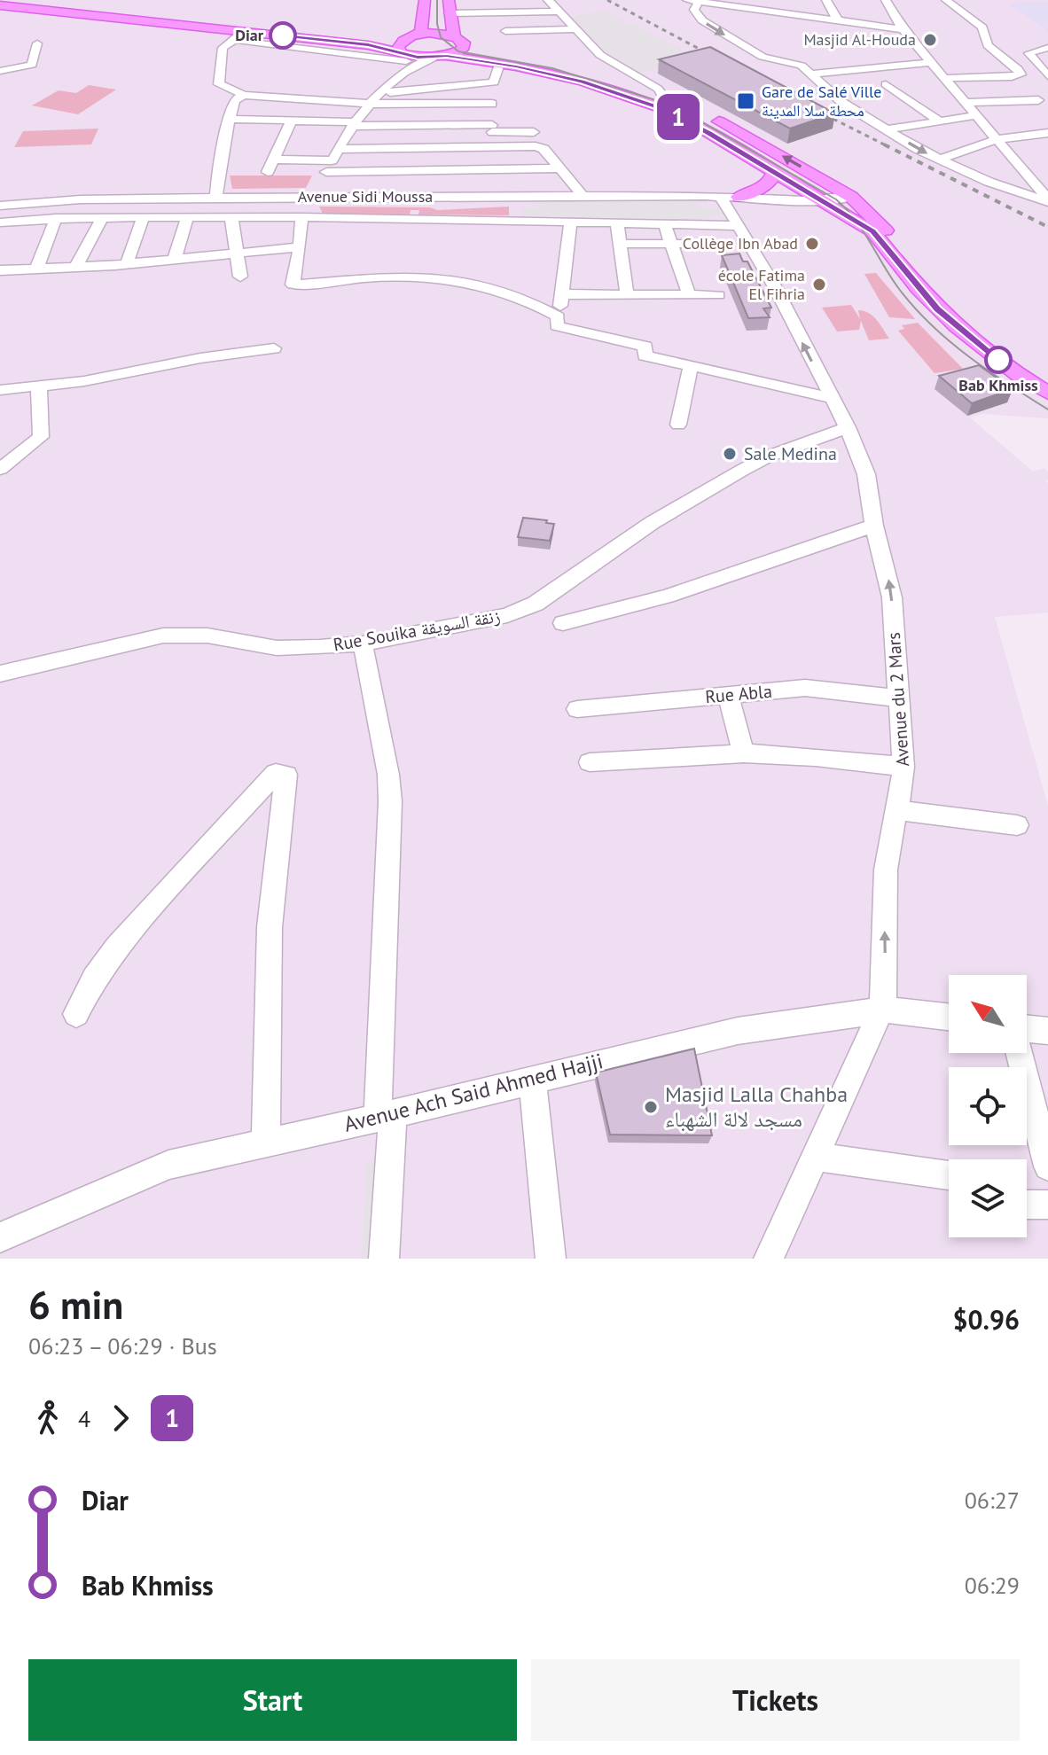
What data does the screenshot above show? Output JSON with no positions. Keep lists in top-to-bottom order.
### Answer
{
  "streets": {
    "street": [
      "Avenue Sidi Moussa",
      "Rue Souika زنقة السويقة",
      "Rue Abla",
      "Avenue du 2 Mars",
      "Avenue Ach Said Ahmed Hajji"
    ]
  },
  "crossings": [
    ["Avenue Sidi Moussa", "Avenue du 2 Mars"],
    ["Rue Souika زنقة السويقة", "Avenue du 2 Mars"],
    ["Rue Abla", "Avenue du 2 Mars"],
    ["Avenue du 2 Mars", "Avenue Ach Said Ahmed Hajji"]
  ],
  "one_way": ["Avenue du 2 Mars"],
  "places": {
    "other": [
      "Diar",
      "Masjid Al-Houda",
      "Collège Ibn Abad",
      "école Fatima El Fihria",
      "Bab Khmiss",
      "Sale Medina",
      "Masjid Lalla Chahba مسجد لالة الشهباء"
    ],
    "transit": ["Gare de Salé Ville محطة سلا المدينة"]
  },
  "lines": ["bus line 1"],
  "north": "top left",
  "page": {
    "on_map": "1",
    "heading": ["6 min", "06:23 – 06:29 · Bus", "$0.96"],
    "legs": ["4", "1"],
    "list": [
      {
        "name": "Diar",
        "value": "06:27"
      },
      {
        "name": "Bab Khmiss",
        "value": "06:29"
      }
    ],
    "buttons": ["Start", "Tickets"]
  }
}
